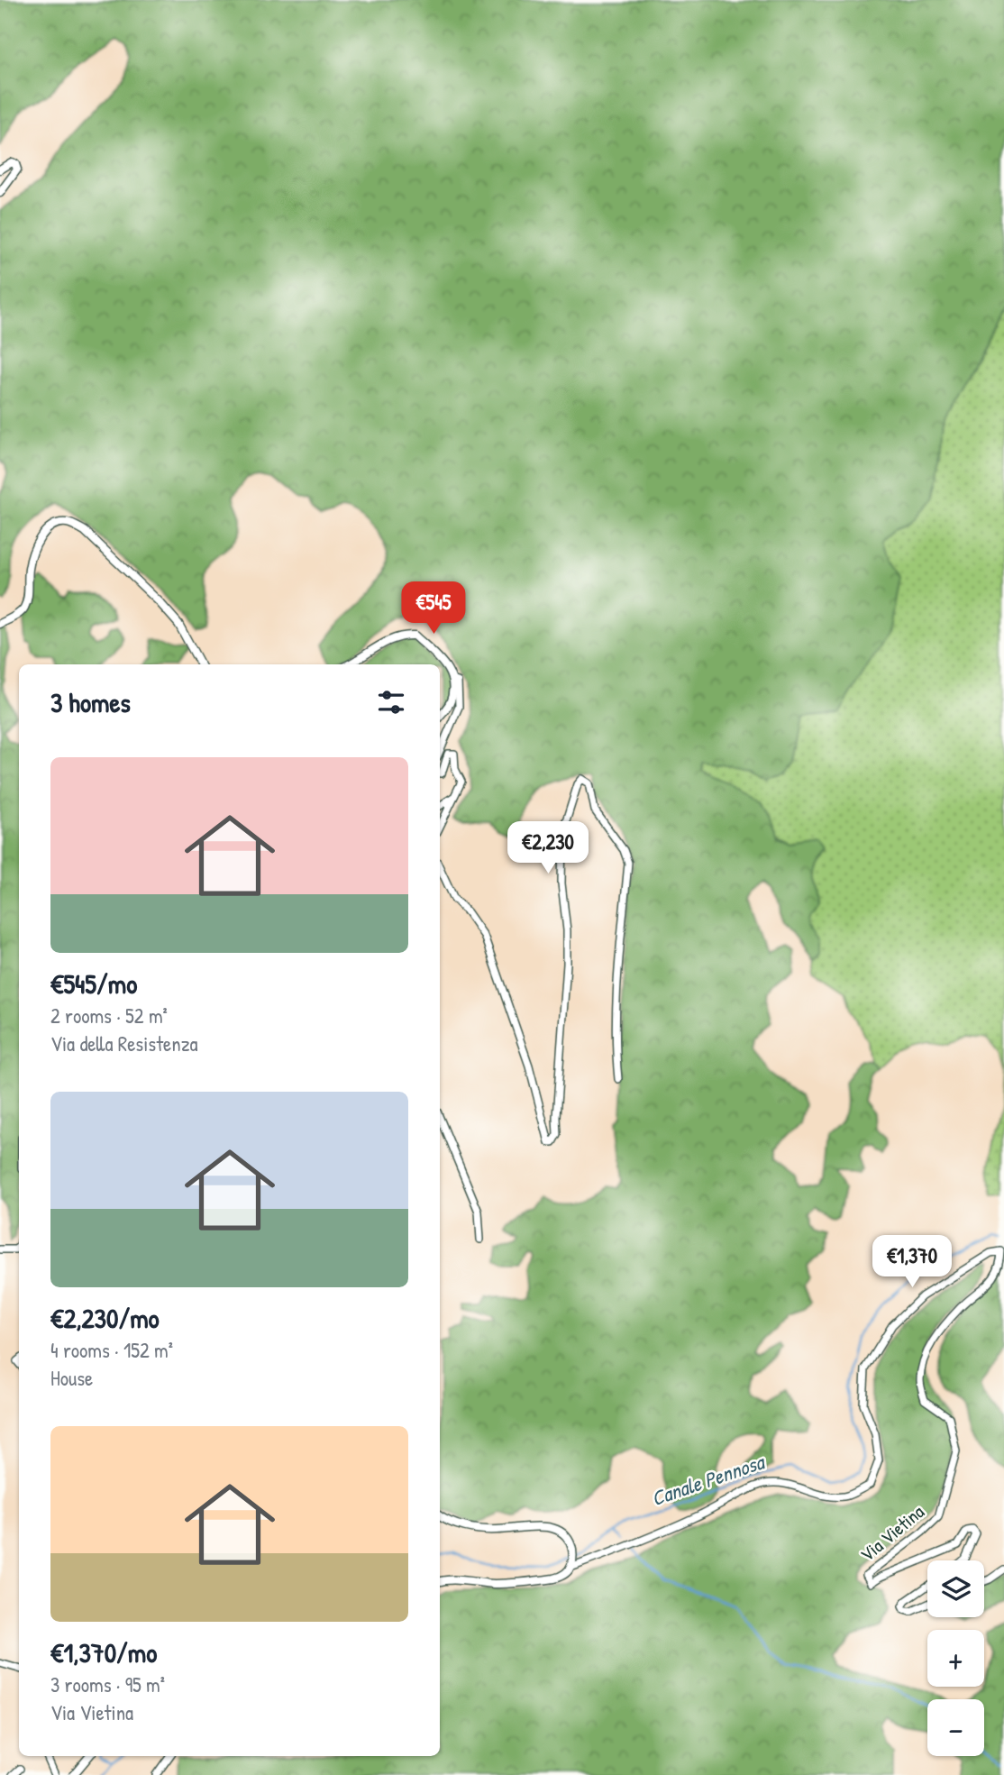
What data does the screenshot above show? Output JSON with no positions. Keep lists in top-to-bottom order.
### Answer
{
  "streets": {
    "street": ["Via Vietina"]
  },
  "water": ["Canale Pennosa"],
  "page": {
    "price": ["€545", "€2,230", "€1,370"],
    "heading": "3 homes",
    "list": [
      {
        "name": "€545/mo",
        "note": "2 rooms · 52 m² · Via della Resistenza"
      },
      {
        "name": "€2,230/mo",
        "note": "4 rooms · 152 m² · House"
      },
      {
        "name": "€1,370/mo",
        "note": "3 rooms · 95 m² · Via Vietina"
      }
    ],
    "map_buttons": ["+", "−"]
  }
}
